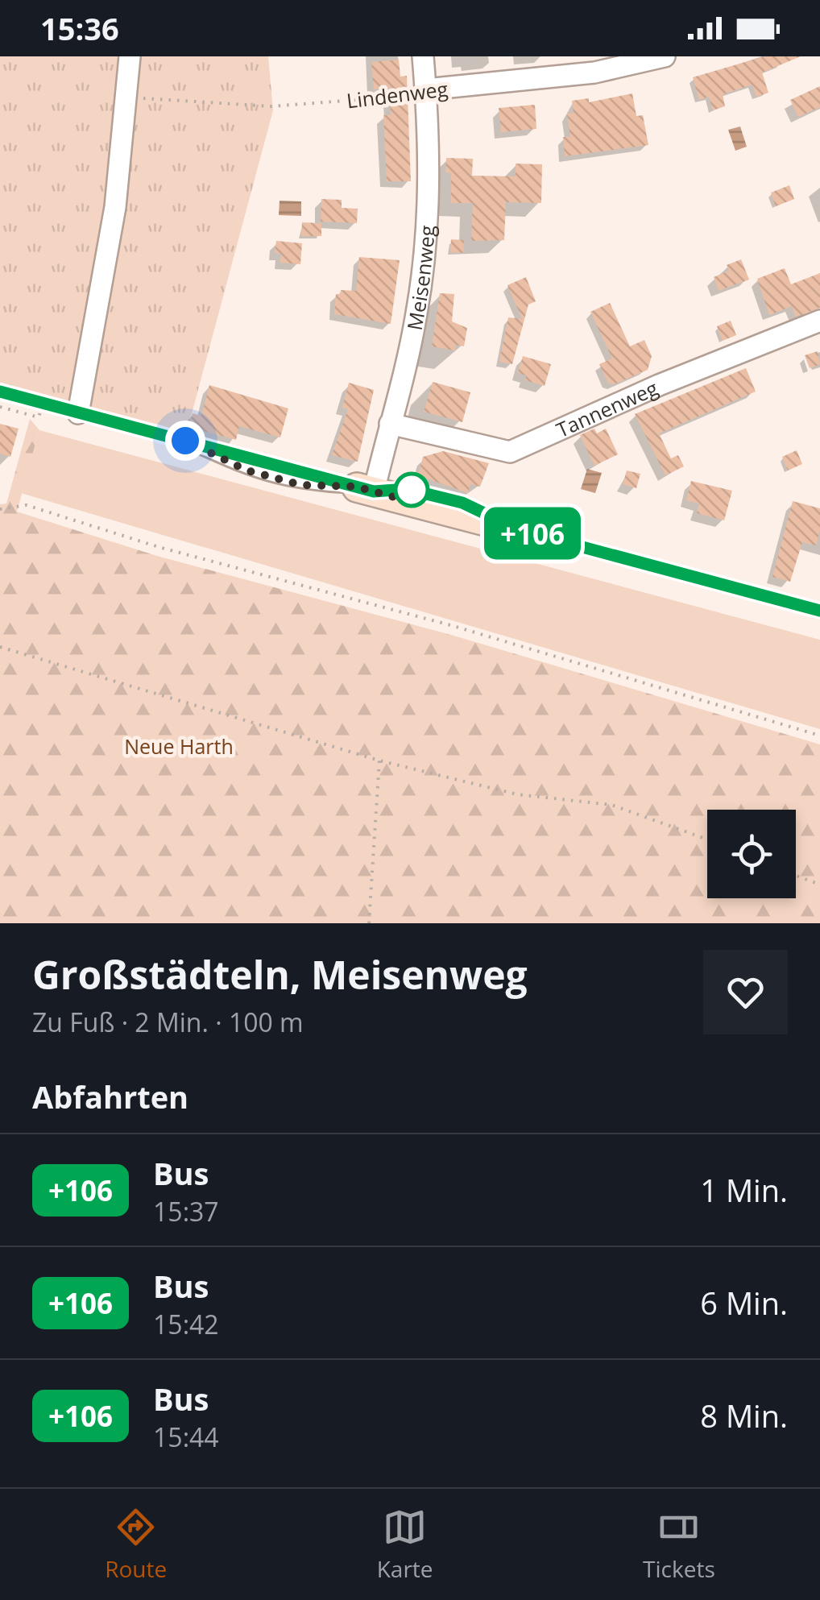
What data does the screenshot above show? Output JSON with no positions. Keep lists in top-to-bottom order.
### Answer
{
  "streets": {
    "street": ["Lindenweg", "Meisenweg", "Tannenweg"]
  },
  "crossings": [
    ["Lindenweg", "Meisenweg"],
    ["Meisenweg", "Tannenweg"]
  ],
  "parks": ["Neue Harth"],
  "lines": ["bus line +106"],
  "page": {
    "status": "15:36",
    "on_map": "+106",
    "heading": [
      ["Großstädteln, Meisenweg", "Zu Fuß · 2 Min. · 100 m"],
      "Abfahrten"
    ],
    "list": [
      {
        "mark": "+106",
        "name": "Bus",
        "note": "15:37",
        "value": "1 Min."
      },
      {
        "mark": "+106",
        "name": "Bus",
        "note": "15:42",
        "value": "6 Min."
      },
      {
        "mark": "+106",
        "name": "Bus",
        "note": "15:44",
        "value": "8 Min."
      }
    ],
    "tabs": ["Route", "Karte", "Tickets"]
  }
}
